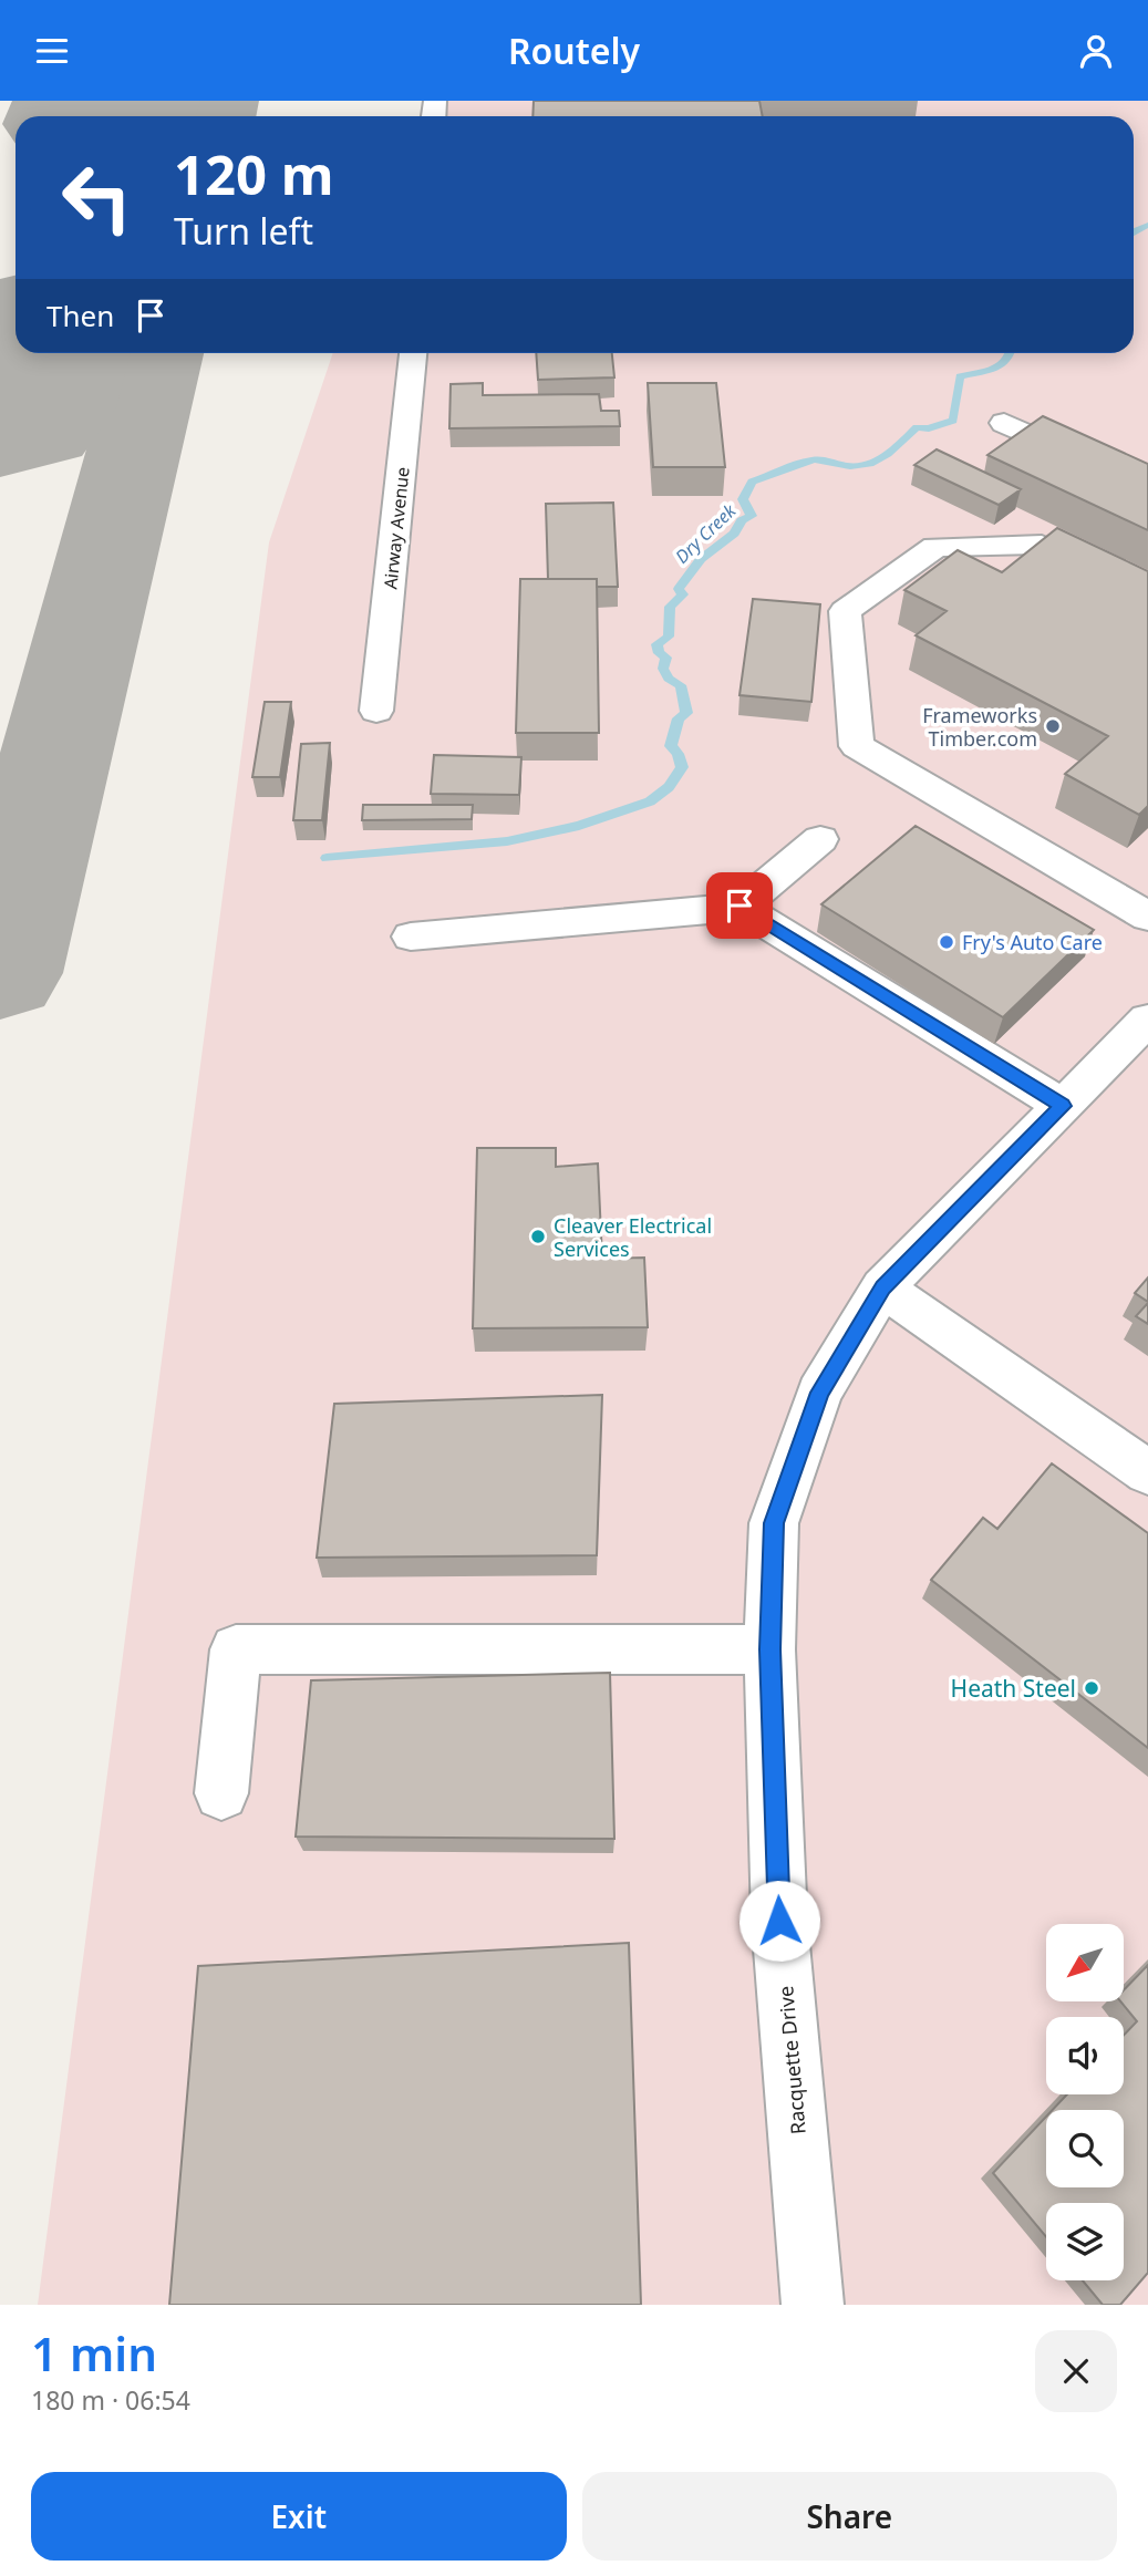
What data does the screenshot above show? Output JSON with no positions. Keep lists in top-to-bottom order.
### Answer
{
  "streets": {
    "street": ["Airway Avenue", "Racquette Drive"]
  },
  "water": ["Dry Creek"],
  "places": [
    "Frameworks Timber.com",
    "Fry's Auto Care",
    "Cleaver Electrical Services",
    "Heath Steel"
  ],
  "north": "bottom left",
  "page": {
    "header": "Routely",
    "turn": ["120 m", "Turn left"],
    "then": "Then",
    "heading": ["1 min", "180 m · 06:54"],
    "buttons": ["Exit", "Share"]
  }
}
